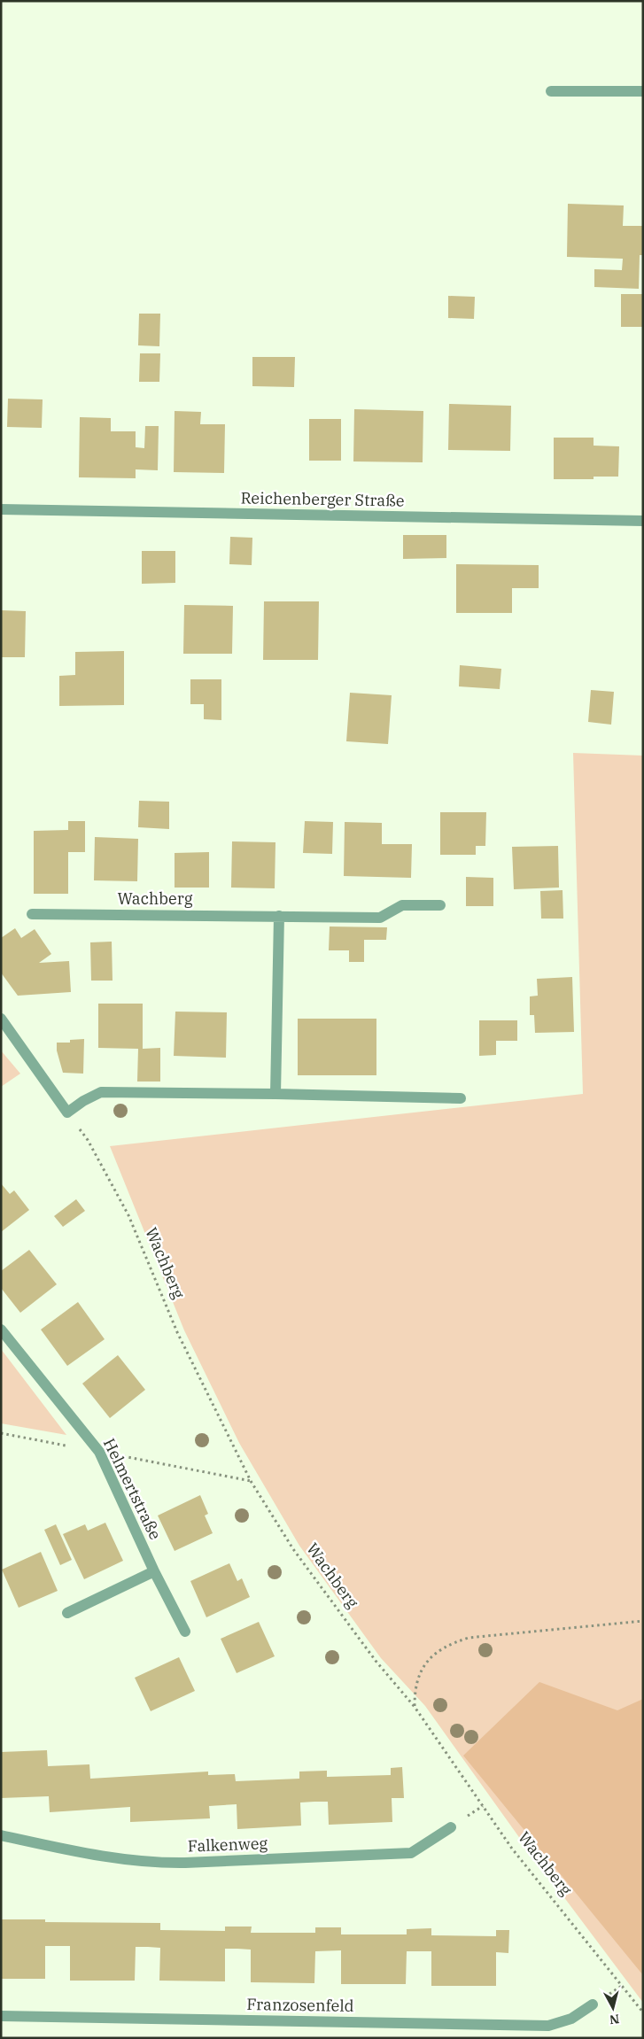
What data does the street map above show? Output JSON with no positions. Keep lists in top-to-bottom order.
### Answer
{
  "streets": {
    "street": [
      "Reichenberger Straße",
      "Wachberg",
      "Helmertstraße",
      "Falkenweg",
      "Franzosenfeld"
    ]
  },
  "north": "bottom"
}
